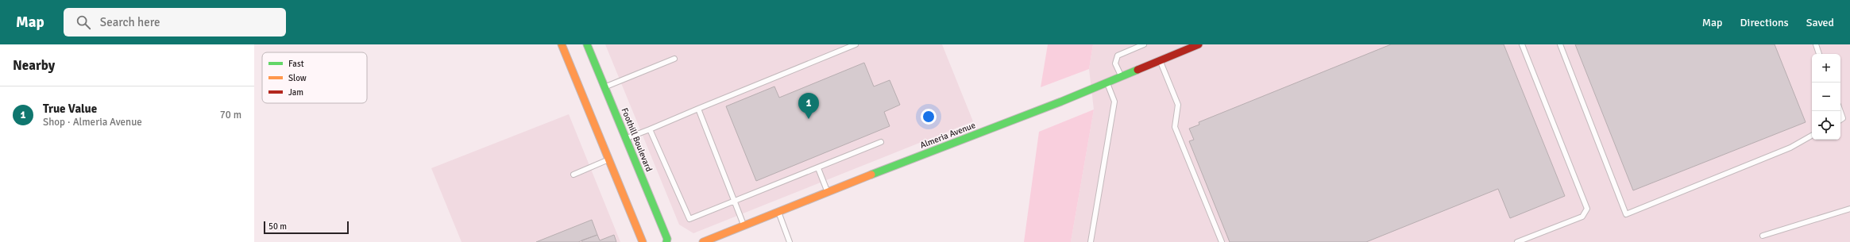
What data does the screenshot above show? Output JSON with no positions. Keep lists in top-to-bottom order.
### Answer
{
  "streets": {
    "street": ["Almeria Avenue", "Foothill Boulevard"]
  },
  "legend": ["Fast", "Slow", "Jam"],
  "scale_bar": "50 m",
  "page": {
    "header": "Map",
    "search": "Search here",
    "nav": ["Map", "Directions", "Saved"],
    "heading": "Nearby",
    "map_buttons": ["+", "−"],
    "list": [
      {
        "mark": "1",
        "name": "True Value",
        "note": "Shop · Almeria Avenue",
        "value": "70 m"
      }
    ],
    "pins": "1",
    "scale": "50 m"
  }
}
